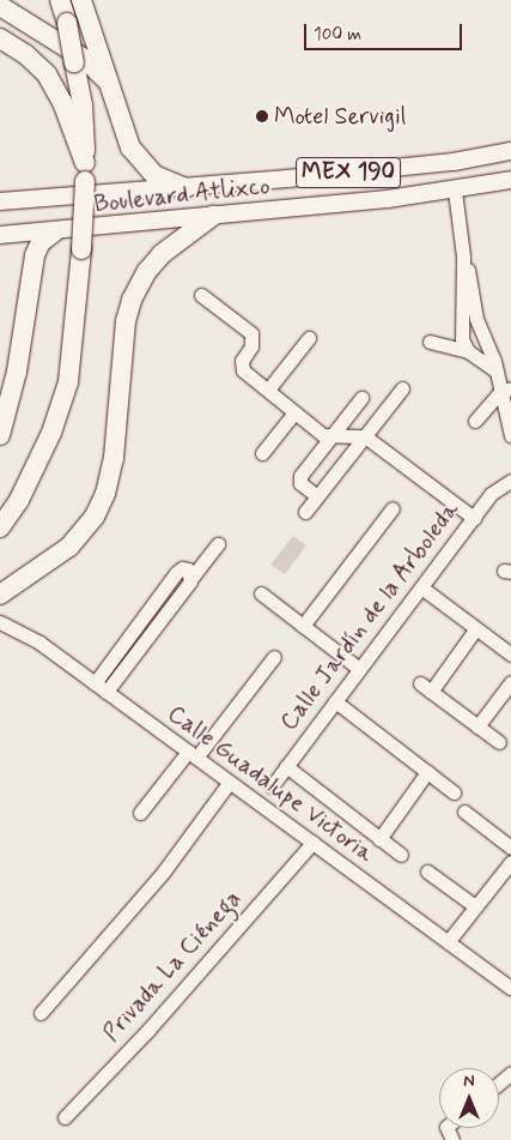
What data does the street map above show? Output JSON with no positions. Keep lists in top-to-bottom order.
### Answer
{
  "streets": {
    "main road": ["MEX 190", "Boulevard Atlixco"],
    "street": ["Calle Jardín de la Arboleda", "Calle Guadalupe Victoria", "Privada La Ciénega"]
  },
  "crossings": [
    ["Calle Guadalupe Victoria", "Privada La Ciénega"]
  ],
  "places": ["Motel Servigil"],
  "scale_bar": "100 m",
  "north": "top"
}
